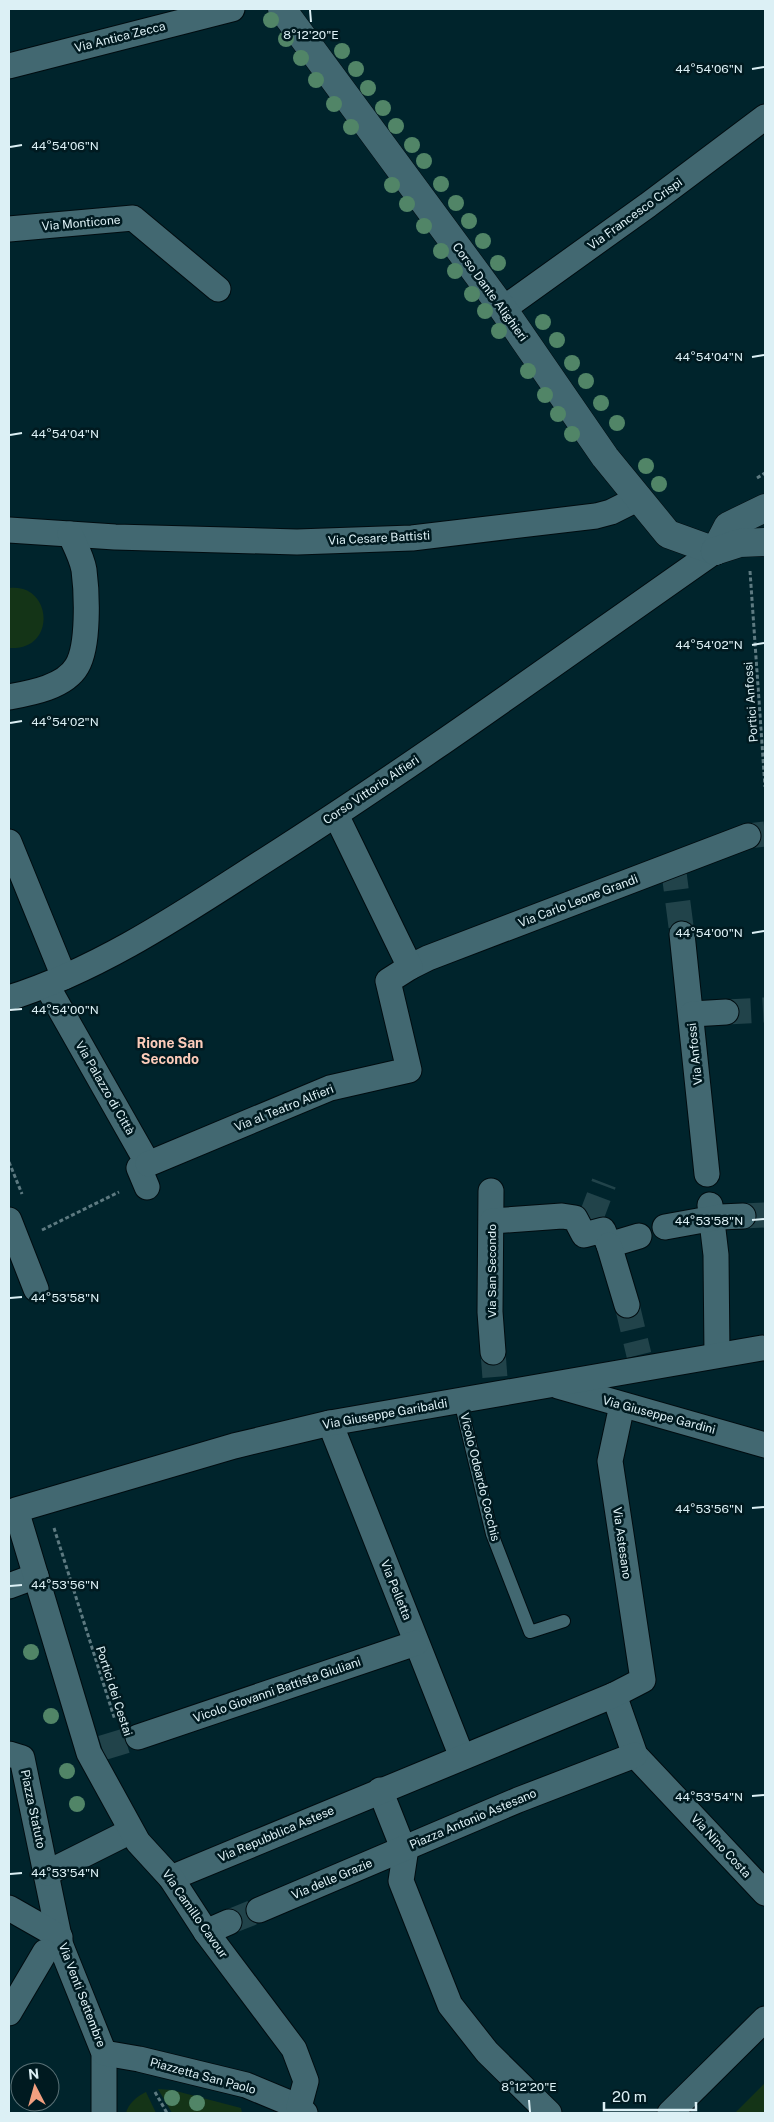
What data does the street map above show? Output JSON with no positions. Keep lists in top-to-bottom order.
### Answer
{
  "streets": {
    "street": [
      "Via Antica Zecca",
      "Via Francesco Crispi",
      "Via Monticone",
      "Corso Dante Alighieri",
      "Via Cesare Battisti",
      "Corso Vittorio Alfieri",
      "Via Carlo Leone Grandi",
      "Via Anfossi",
      "Via Palazzo di Città",
      "Via al Teatro Alfieri",
      "Via San Secondo",
      "Via Giuseppe Garibaldi",
      "Via Giuseppe Gardini",
      "Via Astesano",
      "Via Pelletta",
      "Vicolo Giovanni Battista Giuliani",
      "Piazza Statuto",
      "Piazza Antonio Astesano",
      "Via Repubblica Astese",
      "Via Nino Costa",
      "Via delle Grazie",
      "Via Camillo Cavour",
      "Via Venti Settembre",
      "Piazzetta San Paolo"
    ],
    "lane": ["Vicolo Odoardo Cocchis"],
    "path": ["Portici Anfossi", "Portici dei Cestai"]
  },
  "crossings": [
    ["Via Francesco Crispi", "Corso Dante Alighieri"],
    ["Corso Dante Alighieri", "Via Cesare Battisti"],
    ["Corso Dante Alighieri", "Corso Vittorio Alfieri"],
    ["Corso Vittorio Alfieri", "Via Palazzo di Città"],
    ["Via Carlo Leone Grandi", "Via al Teatro Alfieri"],
    ["Via Palazzo di Città", "Via al Teatro Alfieri"],
    ["Via Giuseppe Garibaldi", "Via Giuseppe Gardini"],
    ["Via Giuseppe Garibaldi", "Vicolo Odoardo Cocchis"],
    ["Via Giuseppe Garibaldi", "Via Pelletta"],
    ["Via Giuseppe Garibaldi", "Via Camillo Cavour"],
    ["Via Giuseppe Gardini", "Via Astesano"],
    ["Via Pelletta", "Vicolo Giovanni Battista Giuliani"],
    ["Piazza Statuto", "Via Venti Settembre"],
    ["Piazza Antonio Astesano", "Via Repubblica Astese"],
    ["Piazza Antonio Astesano", "Via Nino Costa"],
    ["Piazza Antonio Astesano", "Via delle Grazie"],
    ["Via Repubblica Astese", "Via Camillo Cavour"],
    ["Via Camillo Cavour", "Piazzetta San Paolo"],
    ["Via Venti Settembre", "Piazzetta San Paolo"]
  ],
  "districts": ["Rione San Secondo"],
  "scale_bar": "20 m",
  "north": "top",
  "coordinates": [
    "8°12'20\"E",
    "44°54'06\"N",
    "44°54'04\"N",
    "44°54'02\"N",
    "44°54'00\"N",
    "44°53'58\"N",
    "44°53'56\"N",
    "44°53'54\"N"
  ]
}
